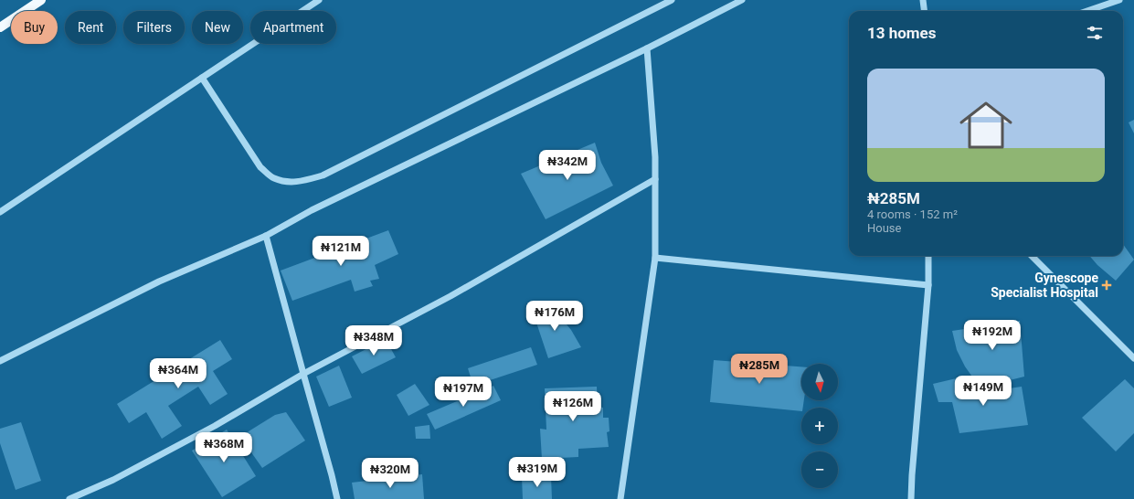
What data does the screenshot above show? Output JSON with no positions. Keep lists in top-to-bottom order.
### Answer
{
  "places": {
    "health": ["Gynescope Specialist Hospital"]
  },
  "north": "bottom",
  "page": {
    "chip": [
      "Buy",
      "Rent",
      "Filters",
      "New",
      "Apartment"
    ],
    "heading": "13 homes",
    "list": [
      {
        "name": "₦285M",
        "note": "4 rooms · 152 m² · House"
      }
    ],
    "price": [
      "₦342M",
      "₦121M",
      "₦176M",
      "₦192M",
      "₦348M",
      "₦285M",
      "₦364M",
      "₦149M",
      "₦197M",
      "₦126M",
      "₦368M",
      "₦319M",
      "₦320M"
    ],
    "map_buttons": ["+", "−"]
  }
}
